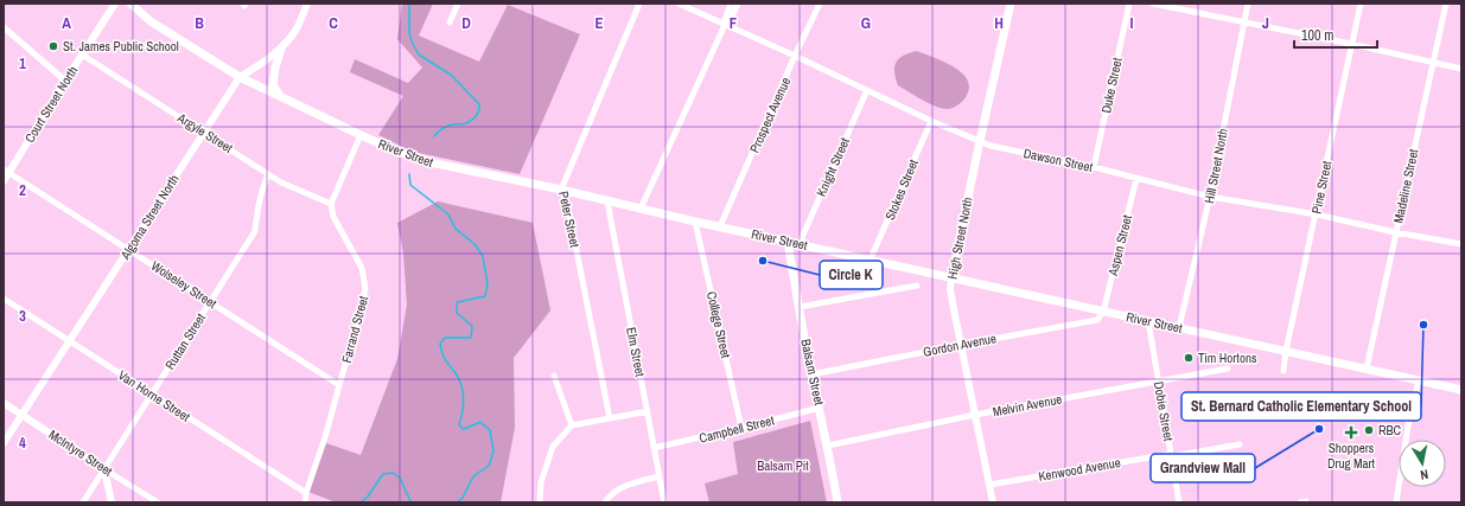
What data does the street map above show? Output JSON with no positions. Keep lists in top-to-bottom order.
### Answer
{
  "streets": {
    "main road": ["River Street", "High Street North", "Balsam Street"],
    "street": [
      "Duke Street",
      "Court Street North",
      "Prospect Avenue",
      "Argyle Street",
      "Dawson Street",
      "Hill Street North",
      "Knight Street",
      "Madeline Street",
      "Pine Street",
      "Stokes Street",
      "Algoma Street North",
      "Peter Street",
      "Aspen Street",
      "Wolseley Street",
      "College Street",
      "Farrand Street",
      "Ruttan Street",
      "Gordon Avenue",
      "Elm Street",
      "Van Horne Street",
      "Melvin Avenue",
      "Dobie Street",
      "Campbell Street",
      "McIntyre Street",
      "Kenwood Avenue"
    ]
  },
  "crossings": [
    ["Duke Street", "Dawson Street"],
    ["Court Street North", "Argyle Street"],
    ["Court Street North", "Wolseley Street"],
    ["Prospect Avenue", "River Street"],
    ["Prospect Avenue", "Dawson Street"],
    ["Argyle Street", "Algoma Street North"],
    ["Argyle Street", "Farrand Street"],
    ["Argyle Street", "Ruttan Street"],
    ["River Street", "Hill Street North"],
    ["River Street", "Knight Street"],
    ["River Street", "Madeline Street"],
    ["River Street", "Pine Street"],
    ["River Street", "Stokes Street"],
    ["River Street", "Algoma Street North"],
    ["River Street", "Peter Street"],
    ["River Street", "High Street North"],
    ["River Street", "Aspen Street"],
    ["River Street", "College Street"],
    ["River Street", "Gordon Avenue"],
    ["River Street", "Elm Street"],
    ["River Street", "Balsam Street"],
    ["River Street", "Dobie Street"],
    ["Dawson Street", "Hill Street North"],
    ["Dawson Street", "Knight Street"],
    ["Dawson Street", "Madeline Street"],
    ["Dawson Street", "Pine Street"],
    ["Dawson Street", "Stokes Street"],
    ["Dawson Street", "High Street North"],
    ["Dawson Street", "Aspen Street"],
    ["Knight Street", "Balsam Street"],
    ["Algoma Street North", "Wolseley Street"],
    ["Algoma Street North", "Van Horne Street"],
    ["Algoma Street North", "McIntyre Street"],
    ["High Street North", "Gordon Avenue"],
    ["High Street North", "Melvin Avenue"],
    ["High Street North", "Kenwood Avenue"],
    ["Aspen Street", "Gordon Avenue"],
    ["Wolseley Street", "Farrand Street"],
    ["Wolseley Street", "Ruttan Street"],
    ["College Street", "Campbell Street"],
    ["Farrand Street", "Van Horne Street"],
    ["Ruttan Street", "Van Horne Street"],
    ["Ruttan Street", "McIntyre Street"],
    ["Gordon Avenue", "Balsam Street"],
    ["Elm Street", "Campbell Street"],
    ["Balsam Street", "Melvin Avenue"],
    ["Balsam Street", "Campbell Street"],
    ["Melvin Avenue", "Dobie Street"],
    ["Dobie Street", "Kenwood Avenue"]
  ],
  "parks": ["Balsam Pit"],
  "places": {
    "other": [
      "St. James Public School",
      "Circle K",
      "St. Bernard Catholic Elementary School",
      "Tim Hortons",
      "Grandview Mall",
      "RBC"
    ],
    "health": ["Shoppers Drug Mart"]
  },
  "scale_bar": "100 m",
  "north": "bottom",
  "grid": {
    "columns": [
      "A",
      "B",
      "C",
      "D",
      "E",
      "F",
      "G",
      "H",
      "I",
      "J"
    ],
    "rows": [
      "1",
      "2",
      "3",
      "4"
    ]
  }
}
